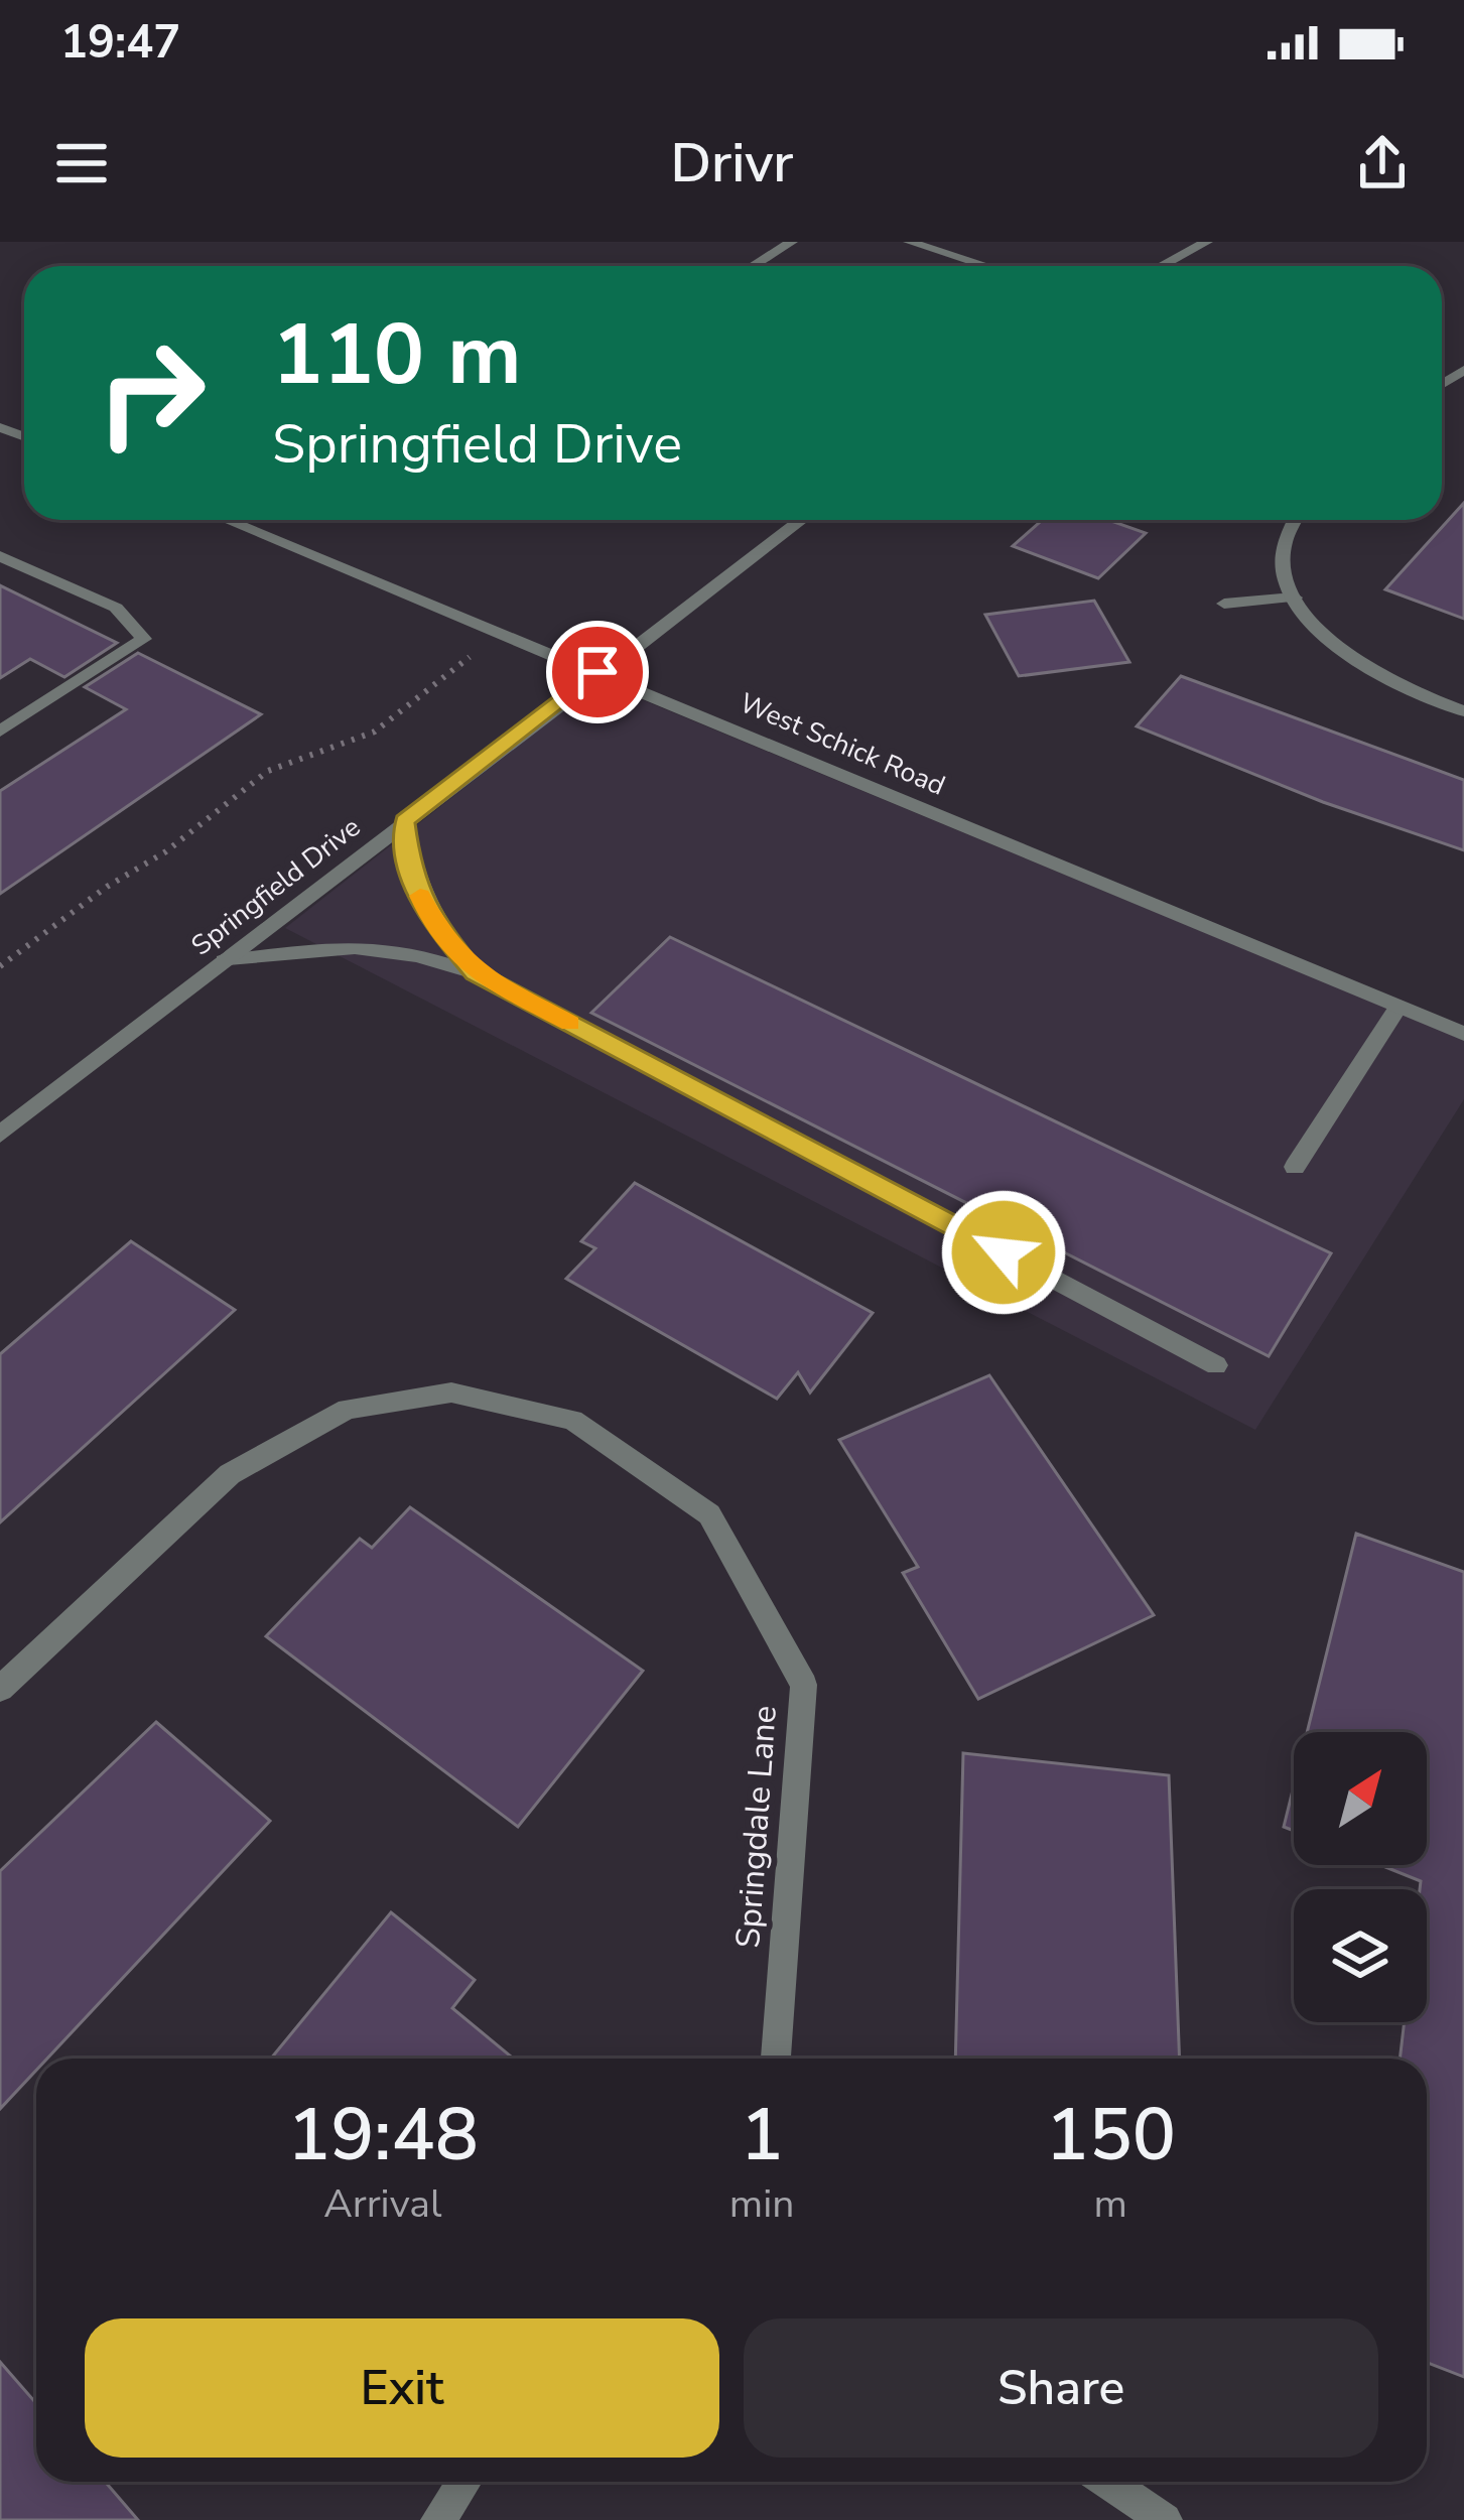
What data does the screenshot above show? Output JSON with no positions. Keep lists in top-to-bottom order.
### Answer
{
  "streets": {
    "street": ["West Schick Road", "Springfield Drive", "Springdale Lane"]
  },
  "crossings": [
    ["West Schick Road", "Springfield Drive"]
  ],
  "north": "top right",
  "page": {
    "status": "19:47",
    "header": "Drivr",
    "turn": ["110 m", "Springfield Drive"],
    "eta": [
      "19:48",
      "Arrival",
      "1",
      "min",
      "150",
      "m"
    ],
    "buttons": ["Exit", "Share"]
  }
}
